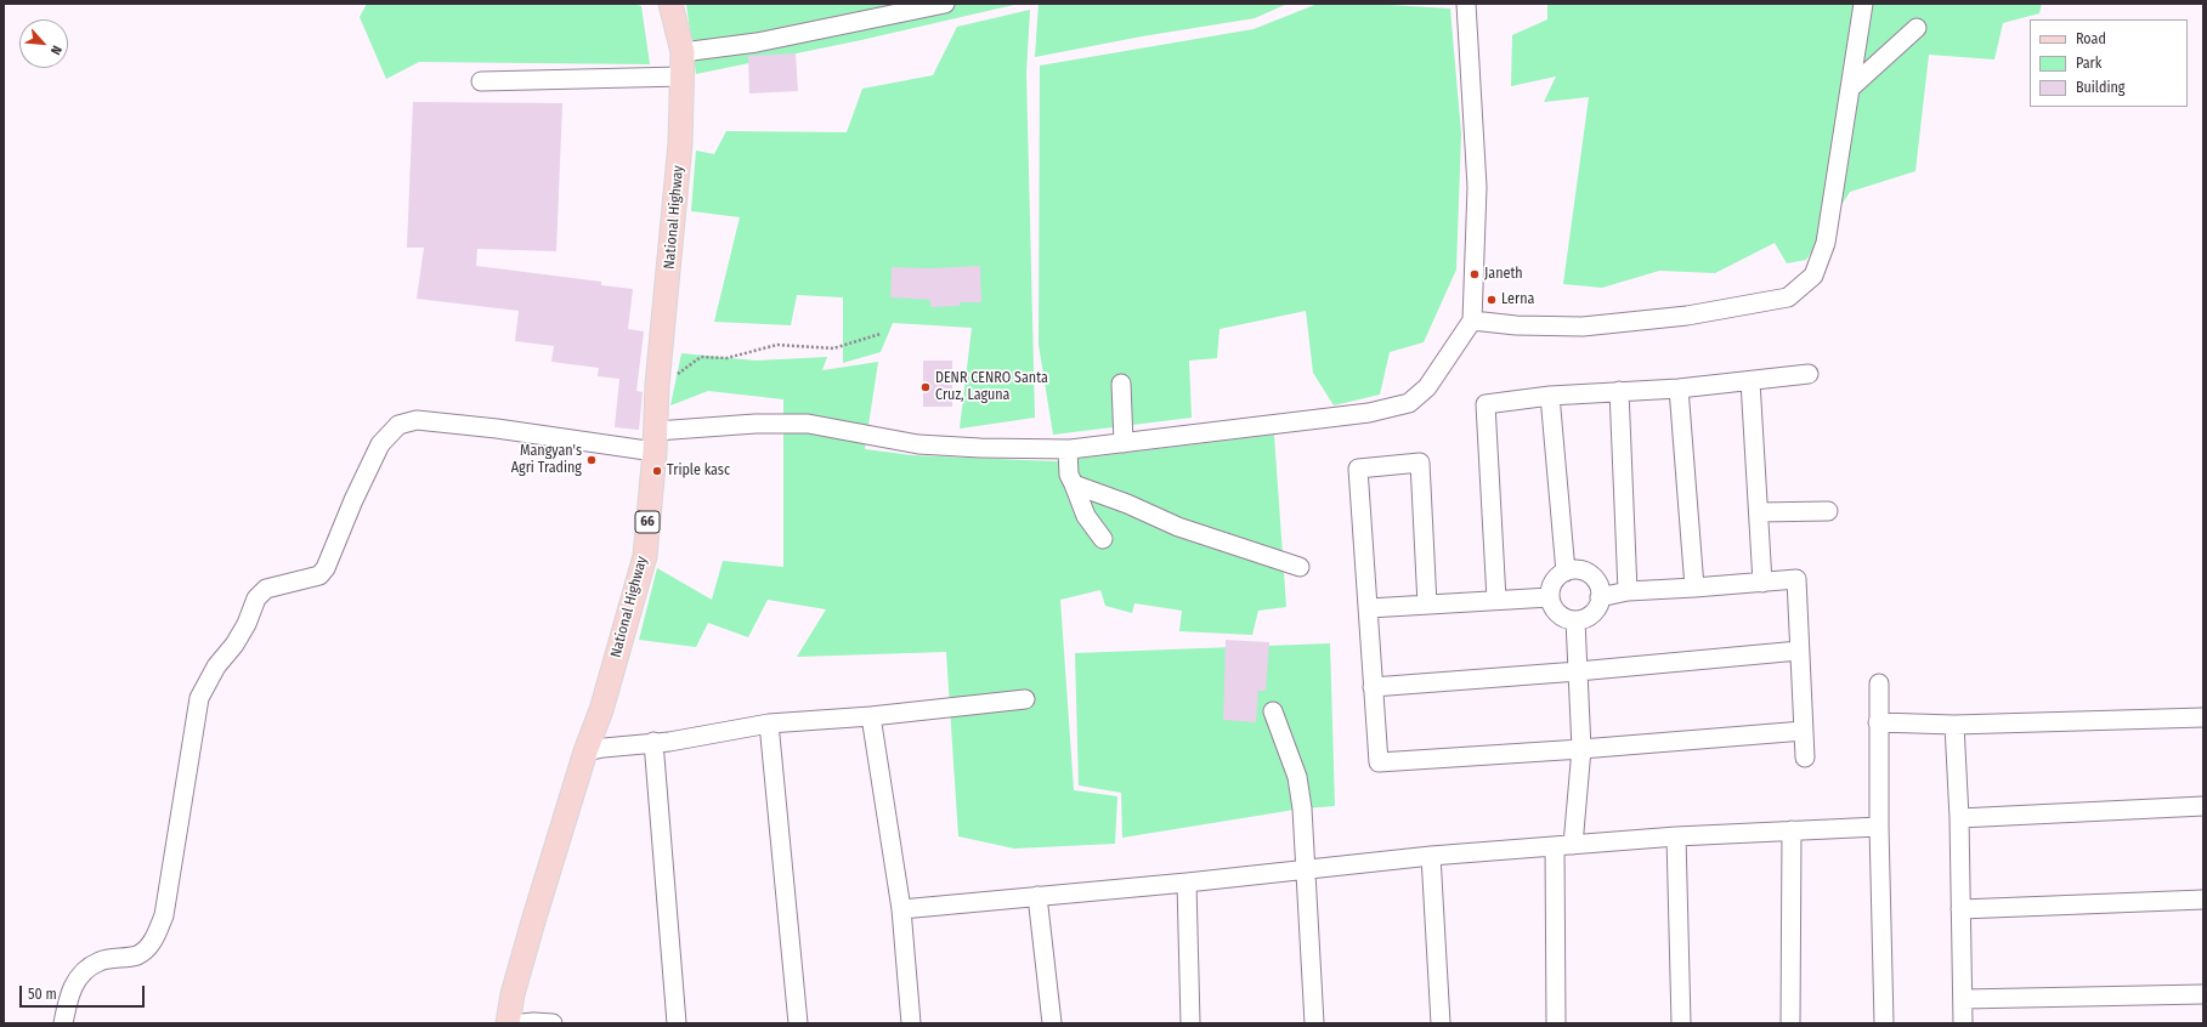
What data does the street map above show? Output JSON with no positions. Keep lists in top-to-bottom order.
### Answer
{
  "streets": {
    "main road": ["National Highway", "66"]
  },
  "places": [
    "Janeth",
    "Lerna",
    "DENR CENRO Santa Cruz, Laguna",
    "Mangyan's Agri Trading",
    "Triple kasc"
  ],
  "legend": ["Road", "Park", "Building"],
  "scale_bar": "50 m",
  "north": "bottom right"
}
